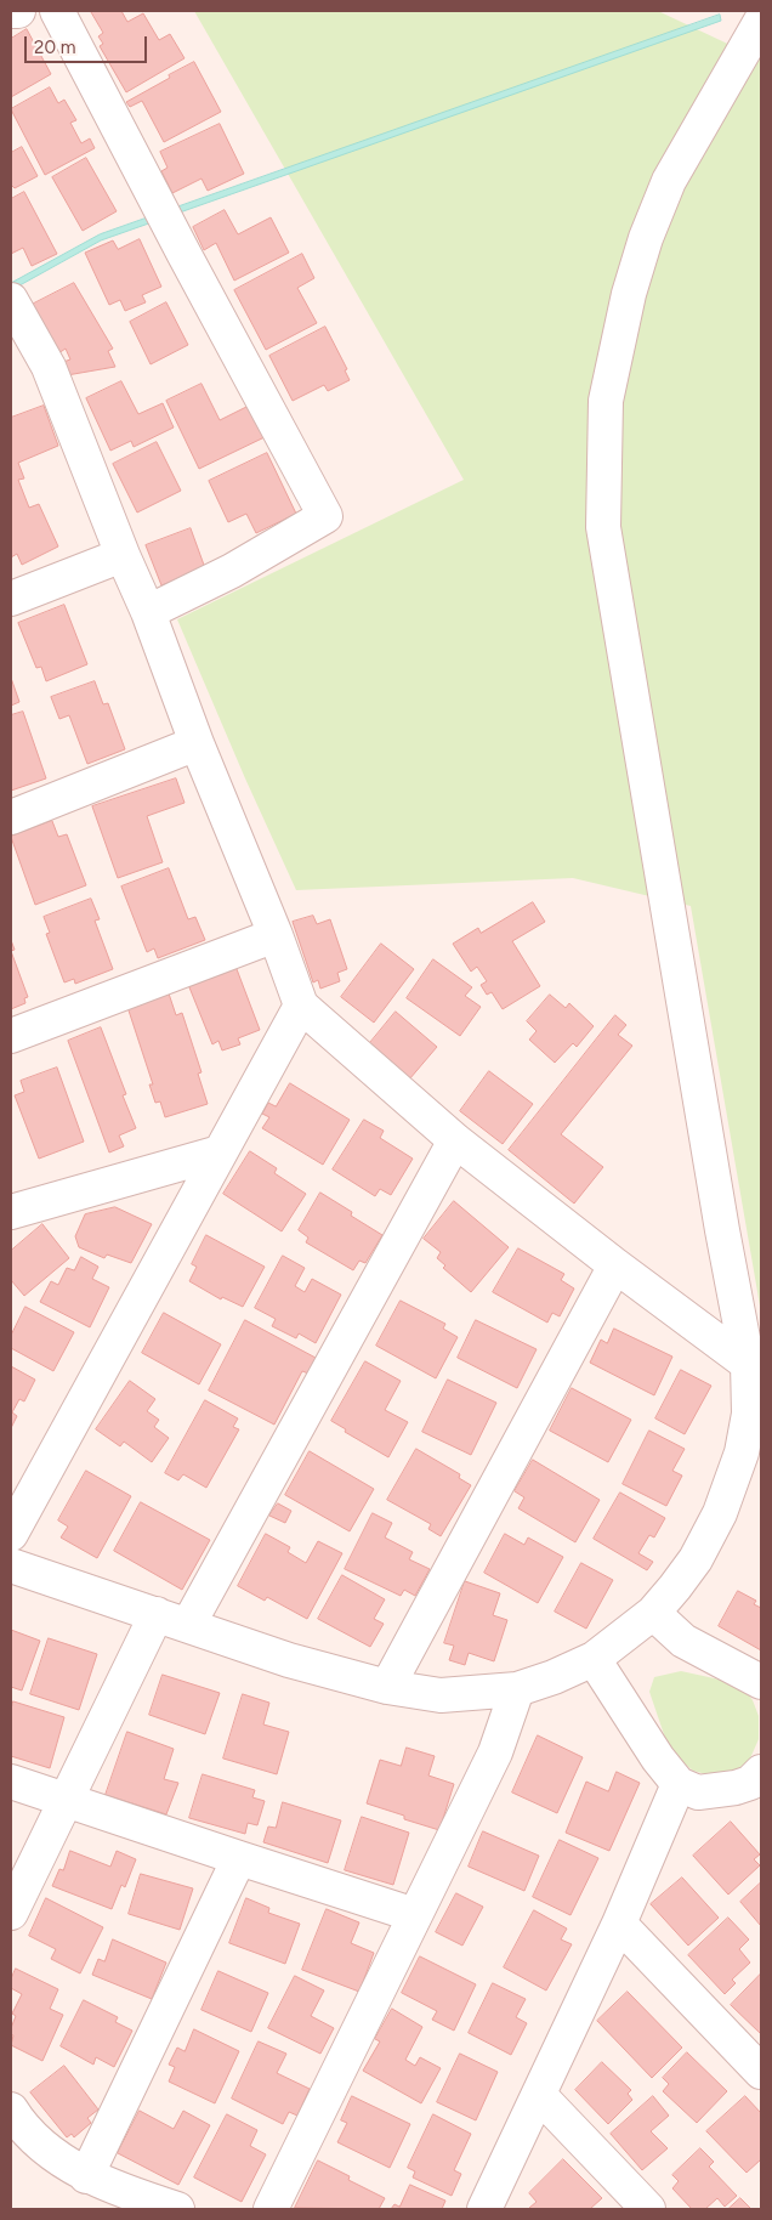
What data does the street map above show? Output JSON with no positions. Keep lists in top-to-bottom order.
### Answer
{
  "scale_bar": "20 m"
}
